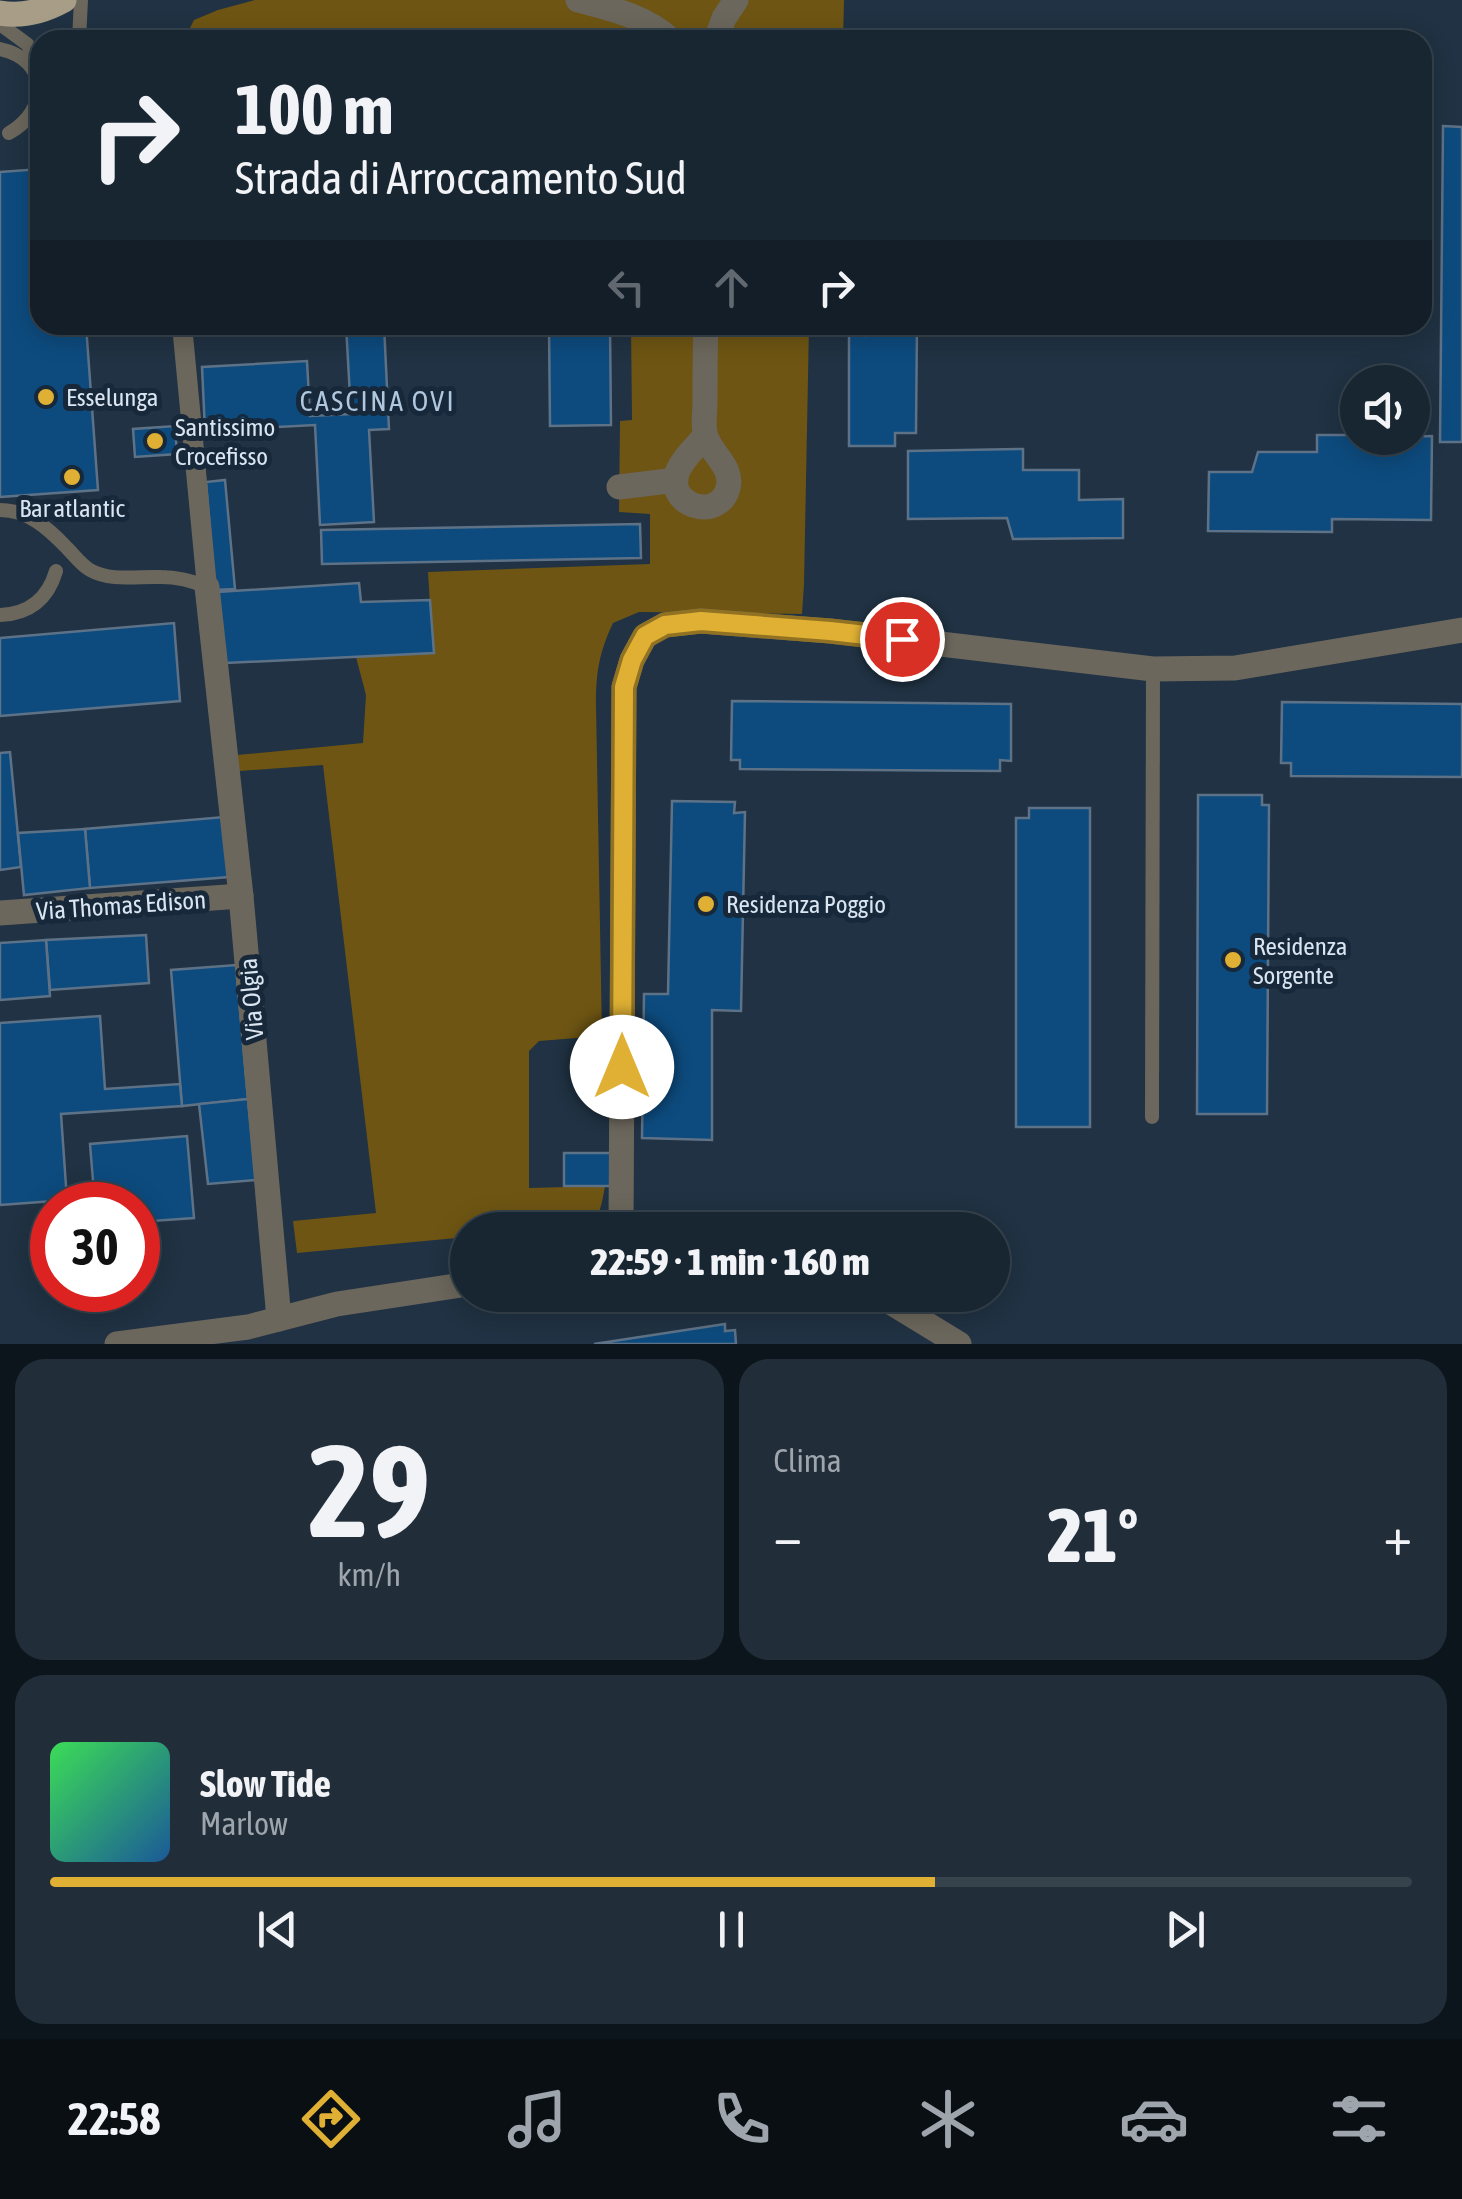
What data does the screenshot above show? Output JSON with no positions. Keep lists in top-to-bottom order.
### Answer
{
  "streets": {
    "street": ["Via Thomas Edison", "Via Olgia"]
  },
  "crossings": [
    ["Via Thomas Edison", "Via Olgia"]
  ],
  "districts": ["CASCINA OVI"],
  "places": [
    "Esselunga",
    "Santissimo Crocefisso",
    "Bar atlantic",
    "Residenza Poggio",
    "Residenza Sorgente"
  ],
  "page": {
    "turn": ["100 m", "Strada di Arroccamento Sud"],
    "limit": "30",
    "trip": "22:59 · 1 min · 160 m",
    "tile": [
      ["29", "km/h"],
      "Clima"
    ],
    "heat": ["−", "21°", "+"],
    "song": ["Slow Tide", "Marlow"],
    "tabs": "22:58"
  }
}
